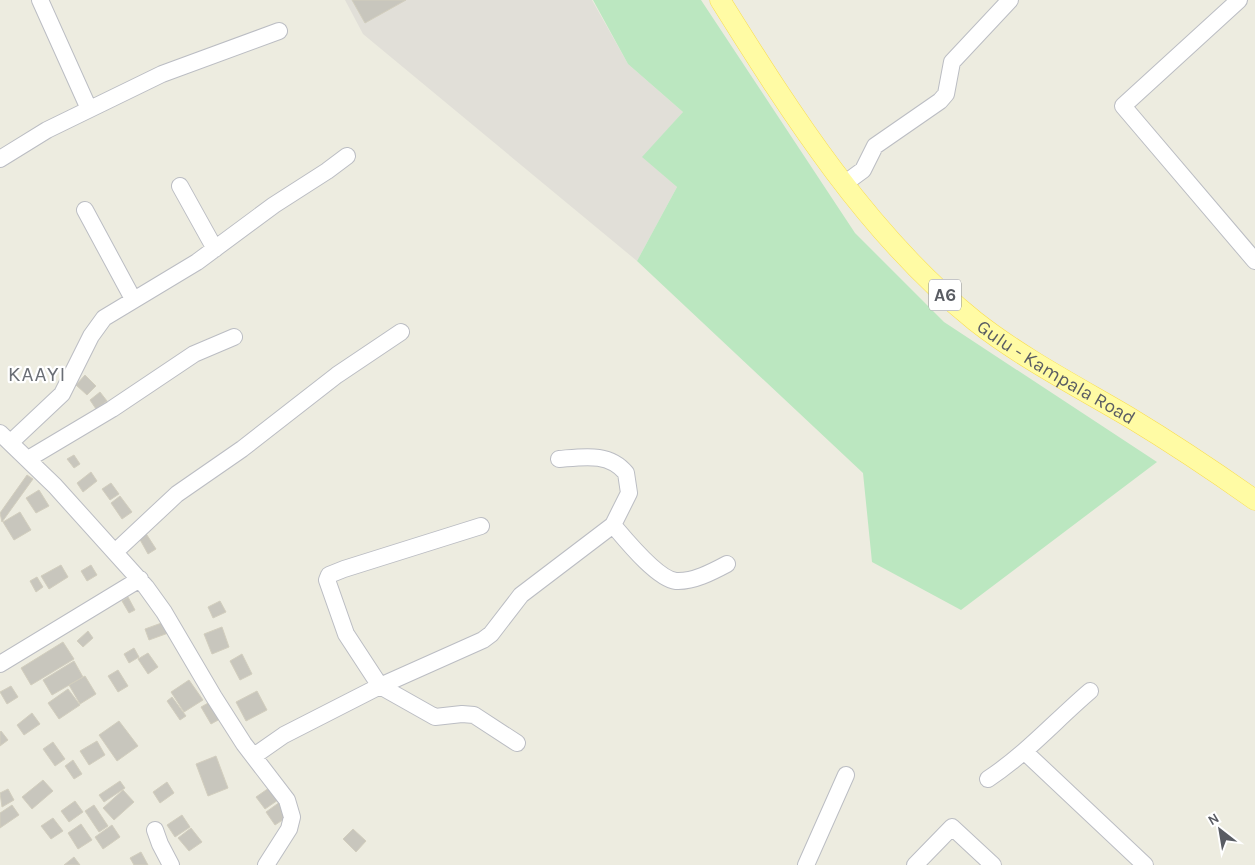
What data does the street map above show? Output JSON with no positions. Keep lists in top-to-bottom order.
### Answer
{
  "streets": {
    "main road": ["A6", "Gulu - Kampala Road"]
  },
  "districts": ["KAAYI"],
  "north": "top left"
}
